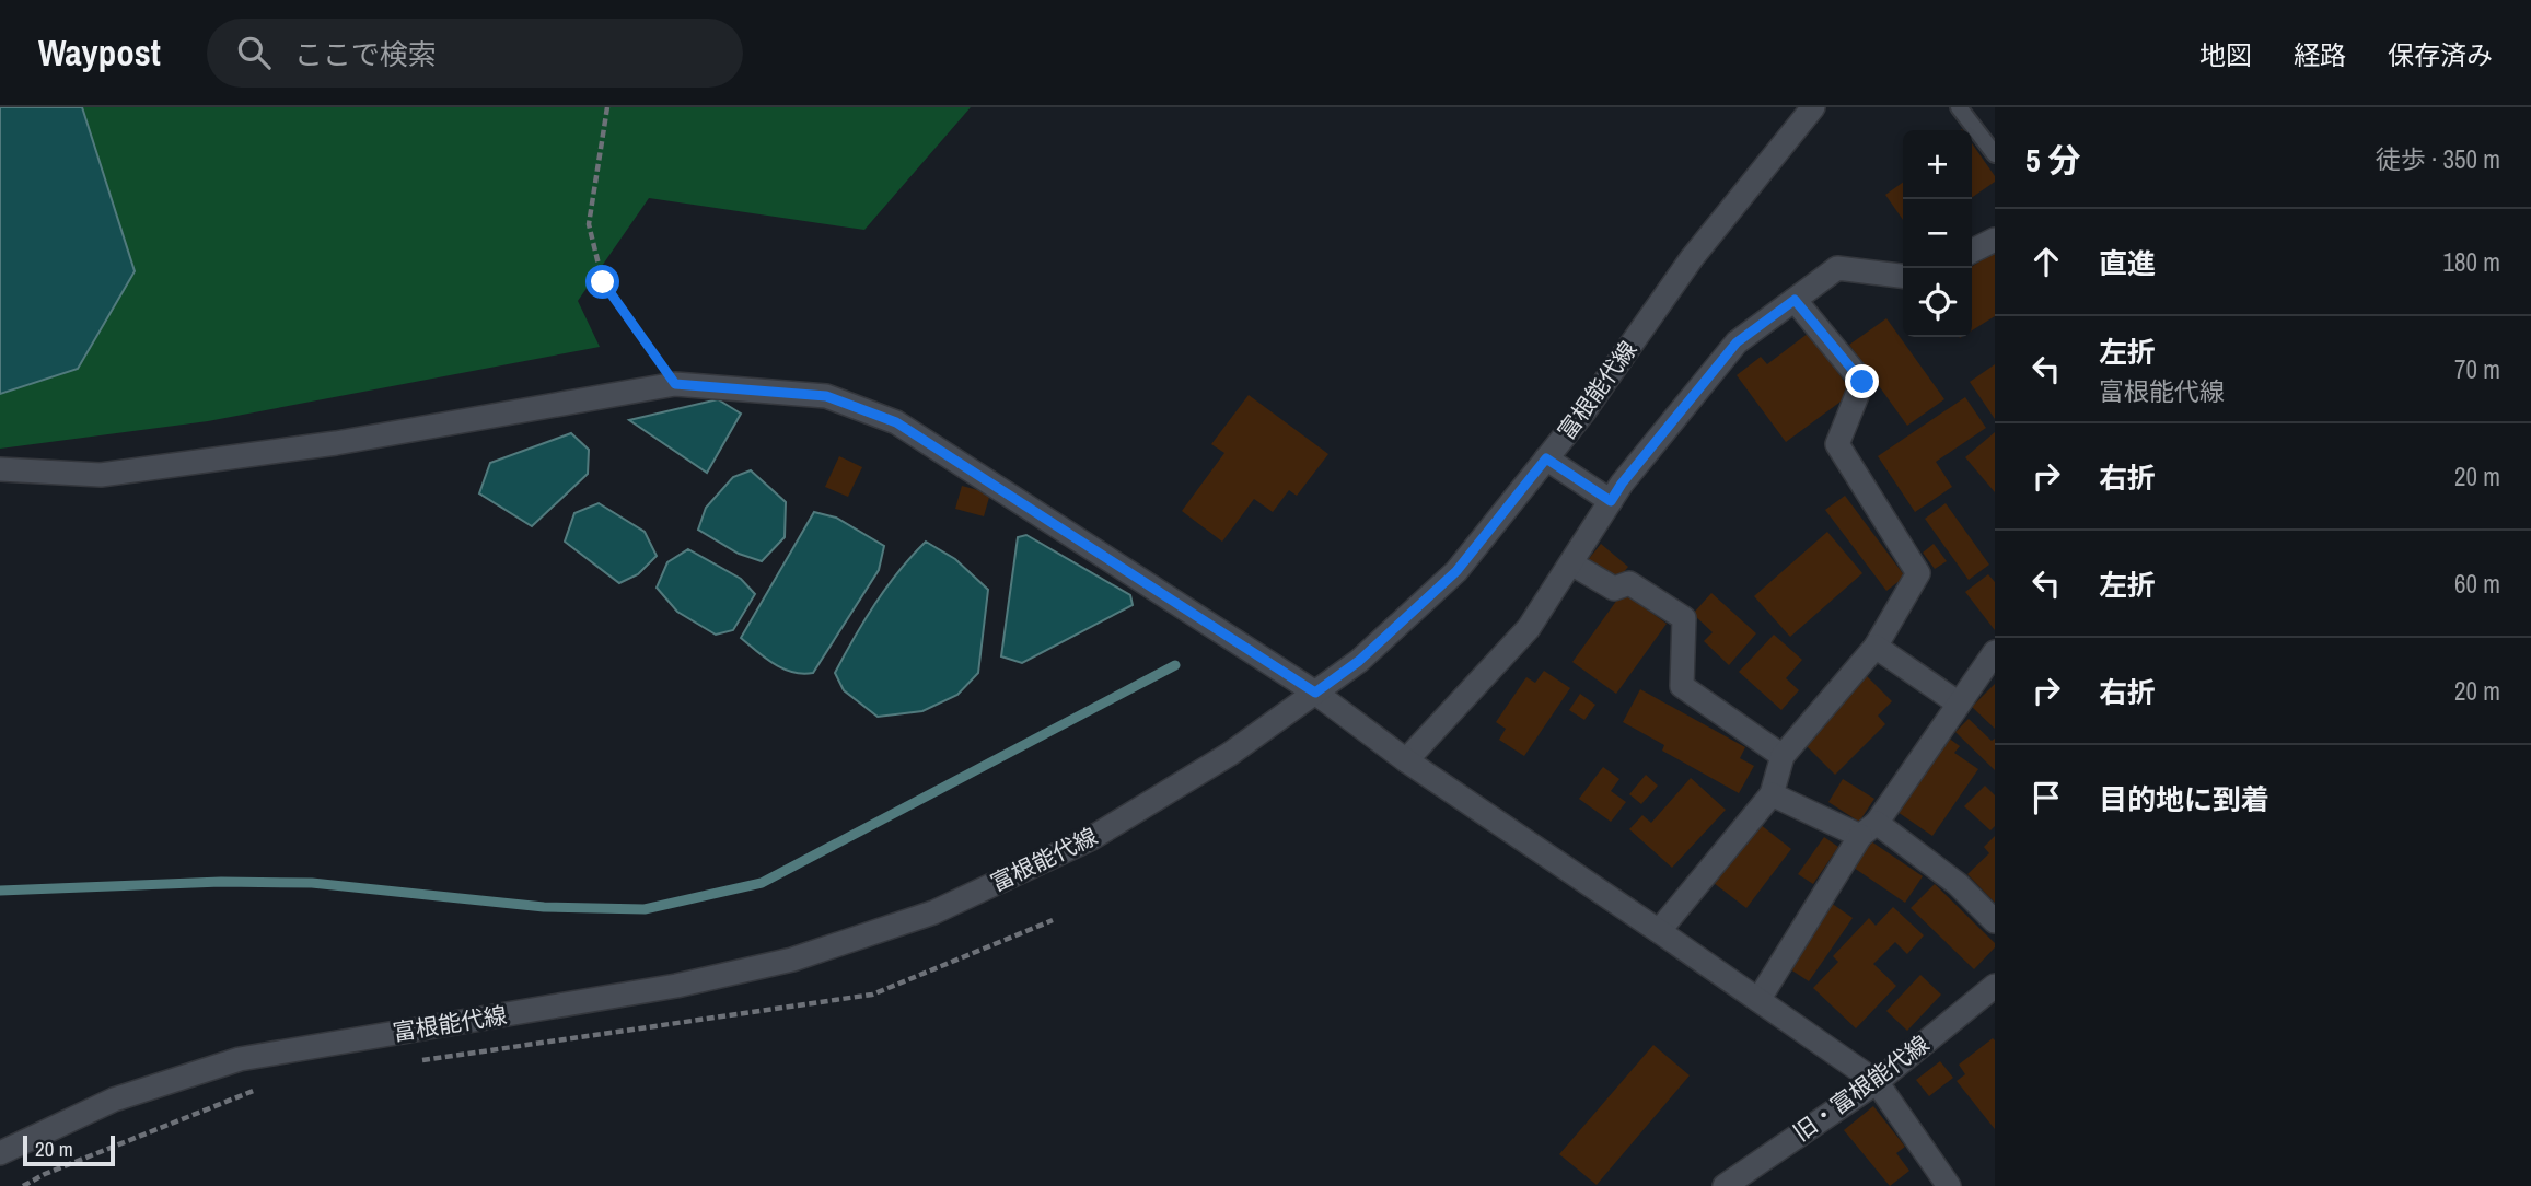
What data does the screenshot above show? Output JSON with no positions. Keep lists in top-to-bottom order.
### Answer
{
  "streets": {
    "street": ["富根能代線", "旧・富根能代線"]
  },
  "scale_bar": "20 m",
  "page": {
    "header": "Waypost",
    "search": "ここで検索",
    "nav": ["地図", "経路", "保存済み"],
    "heading": ["5 分", "徒歩 · 350 m"],
    "map_buttons": ["+", "−"],
    "list": [
      ["直進", "180 m"],
      ["左折", "富根能代線", "70 m"],
      ["右折", "20 m"],
      ["左折", "60 m"],
      ["右折", "20 m"],
      "目的地に到着"
    ],
    "scale": "20 m"
  }
}
